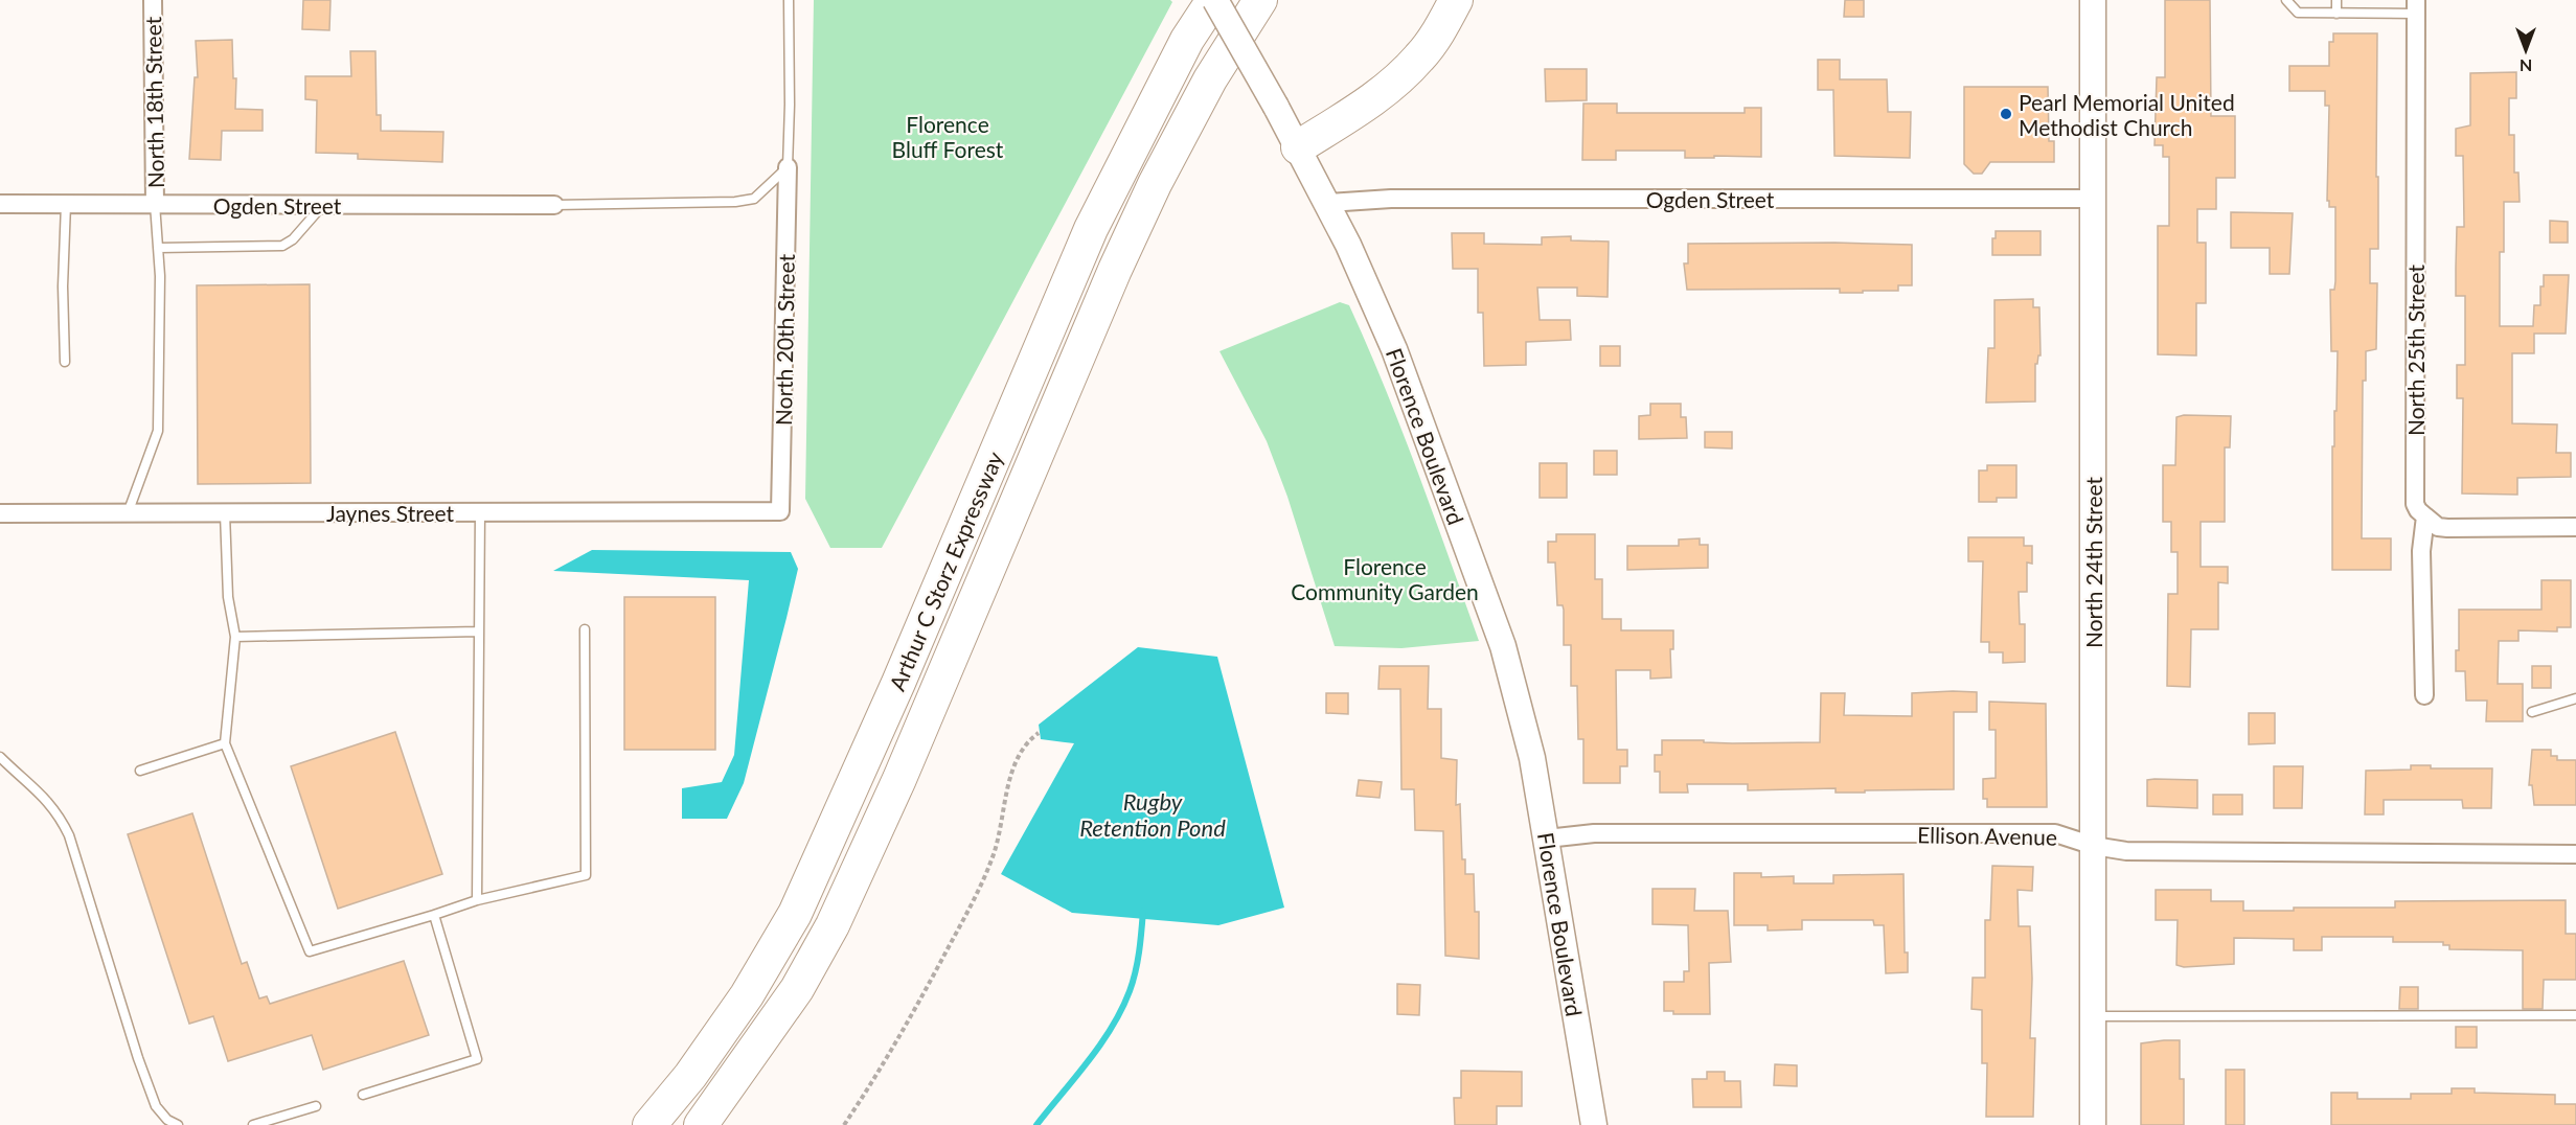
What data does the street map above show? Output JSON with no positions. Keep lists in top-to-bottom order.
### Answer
{
  "streets": {
    "highway": ["Arthur C Storz Expressway"],
    "street": [
      "North 18th Street",
      "Ogden Street",
      "North 20th Street",
      "North 25th Street",
      "Florence Boulevard",
      "Jaynes Street",
      "North 24th Street",
      "Ellison Avenue"
    ]
  },
  "crossings": [
    ["North 18th Street", "Ogden Street"],
    ["Ogden Street", "Florence Boulevard"],
    ["Ogden Street", "North 24th Street"],
    ["North 20th Street", "Jaynes Street"],
    ["Florence Boulevard", "Arthur C Storz Expressway"],
    ["Florence Boulevard", "Ellison Avenue"],
    ["North 24th Street", "Ellison Avenue"]
  ],
  "water": ["Rugby Retention Pond"],
  "parks": ["Florence Bluff Forest", "Florence Community Garden"],
  "places": ["Pearl Memorial United Methodist Church"],
  "north": "bottom"
}
